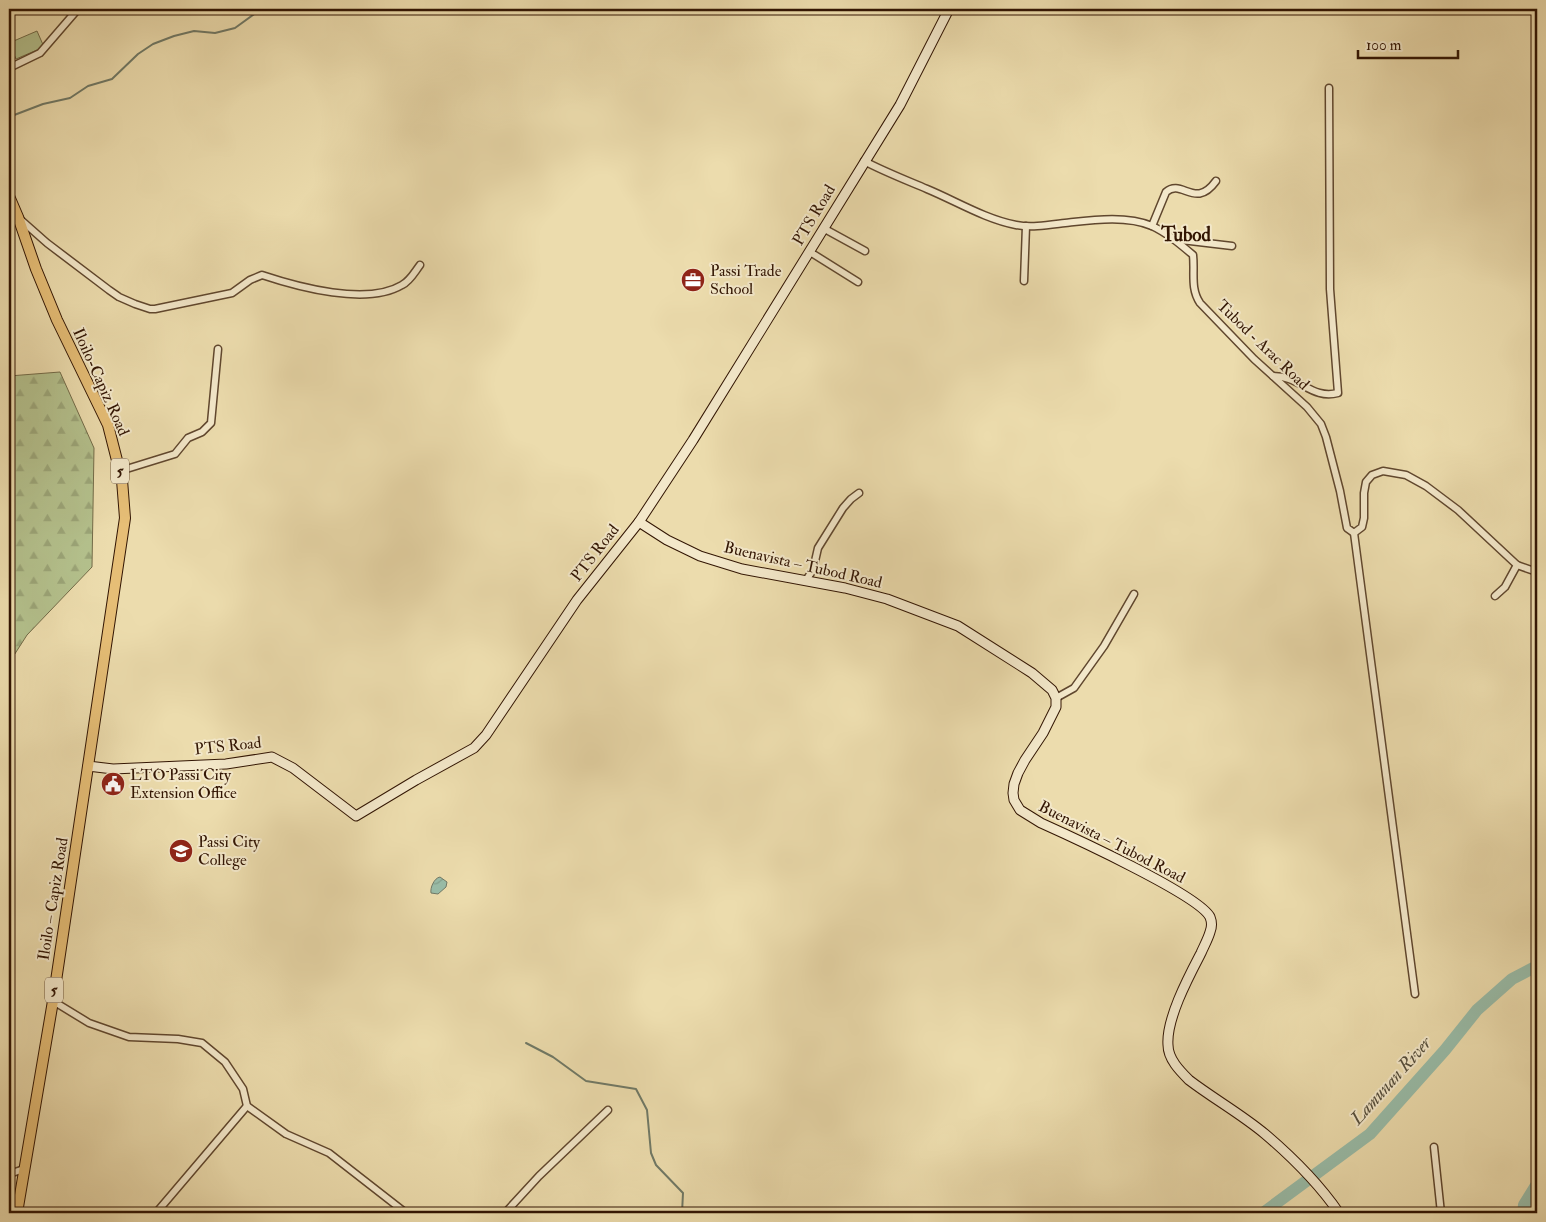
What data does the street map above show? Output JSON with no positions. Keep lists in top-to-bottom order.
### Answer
{
  "streets": {
    "highway": ["Iloilo-Capiz Road", "5", "Iloilo – Capiz Road"],
    "main road": ["PTS Road", "Buenavista – Tubod Road"],
    "street": ["Tubod - Arac Road"]
  },
  "crossings": [
    ["PTS Road", "Tubod - Arac Road"],
    ["PTS Road", "Iloilo-Capiz Road"],
    ["PTS Road", "Buenavista – Tubod Road"],
    ["PTS Road", "Iloilo – Capiz Road"],
    ["Iloilo-Capiz Road", "Iloilo – Capiz Road"]
  ],
  "districts": ["Tubod"],
  "water": ["Lamunan River"],
  "places": {
    "office": ["Passi Trade School"],
    "public building": ["LTO Passi City Extension Office"],
    "school or university": ["Passi City College"]
  },
  "scale_bar": "100 m"
}
